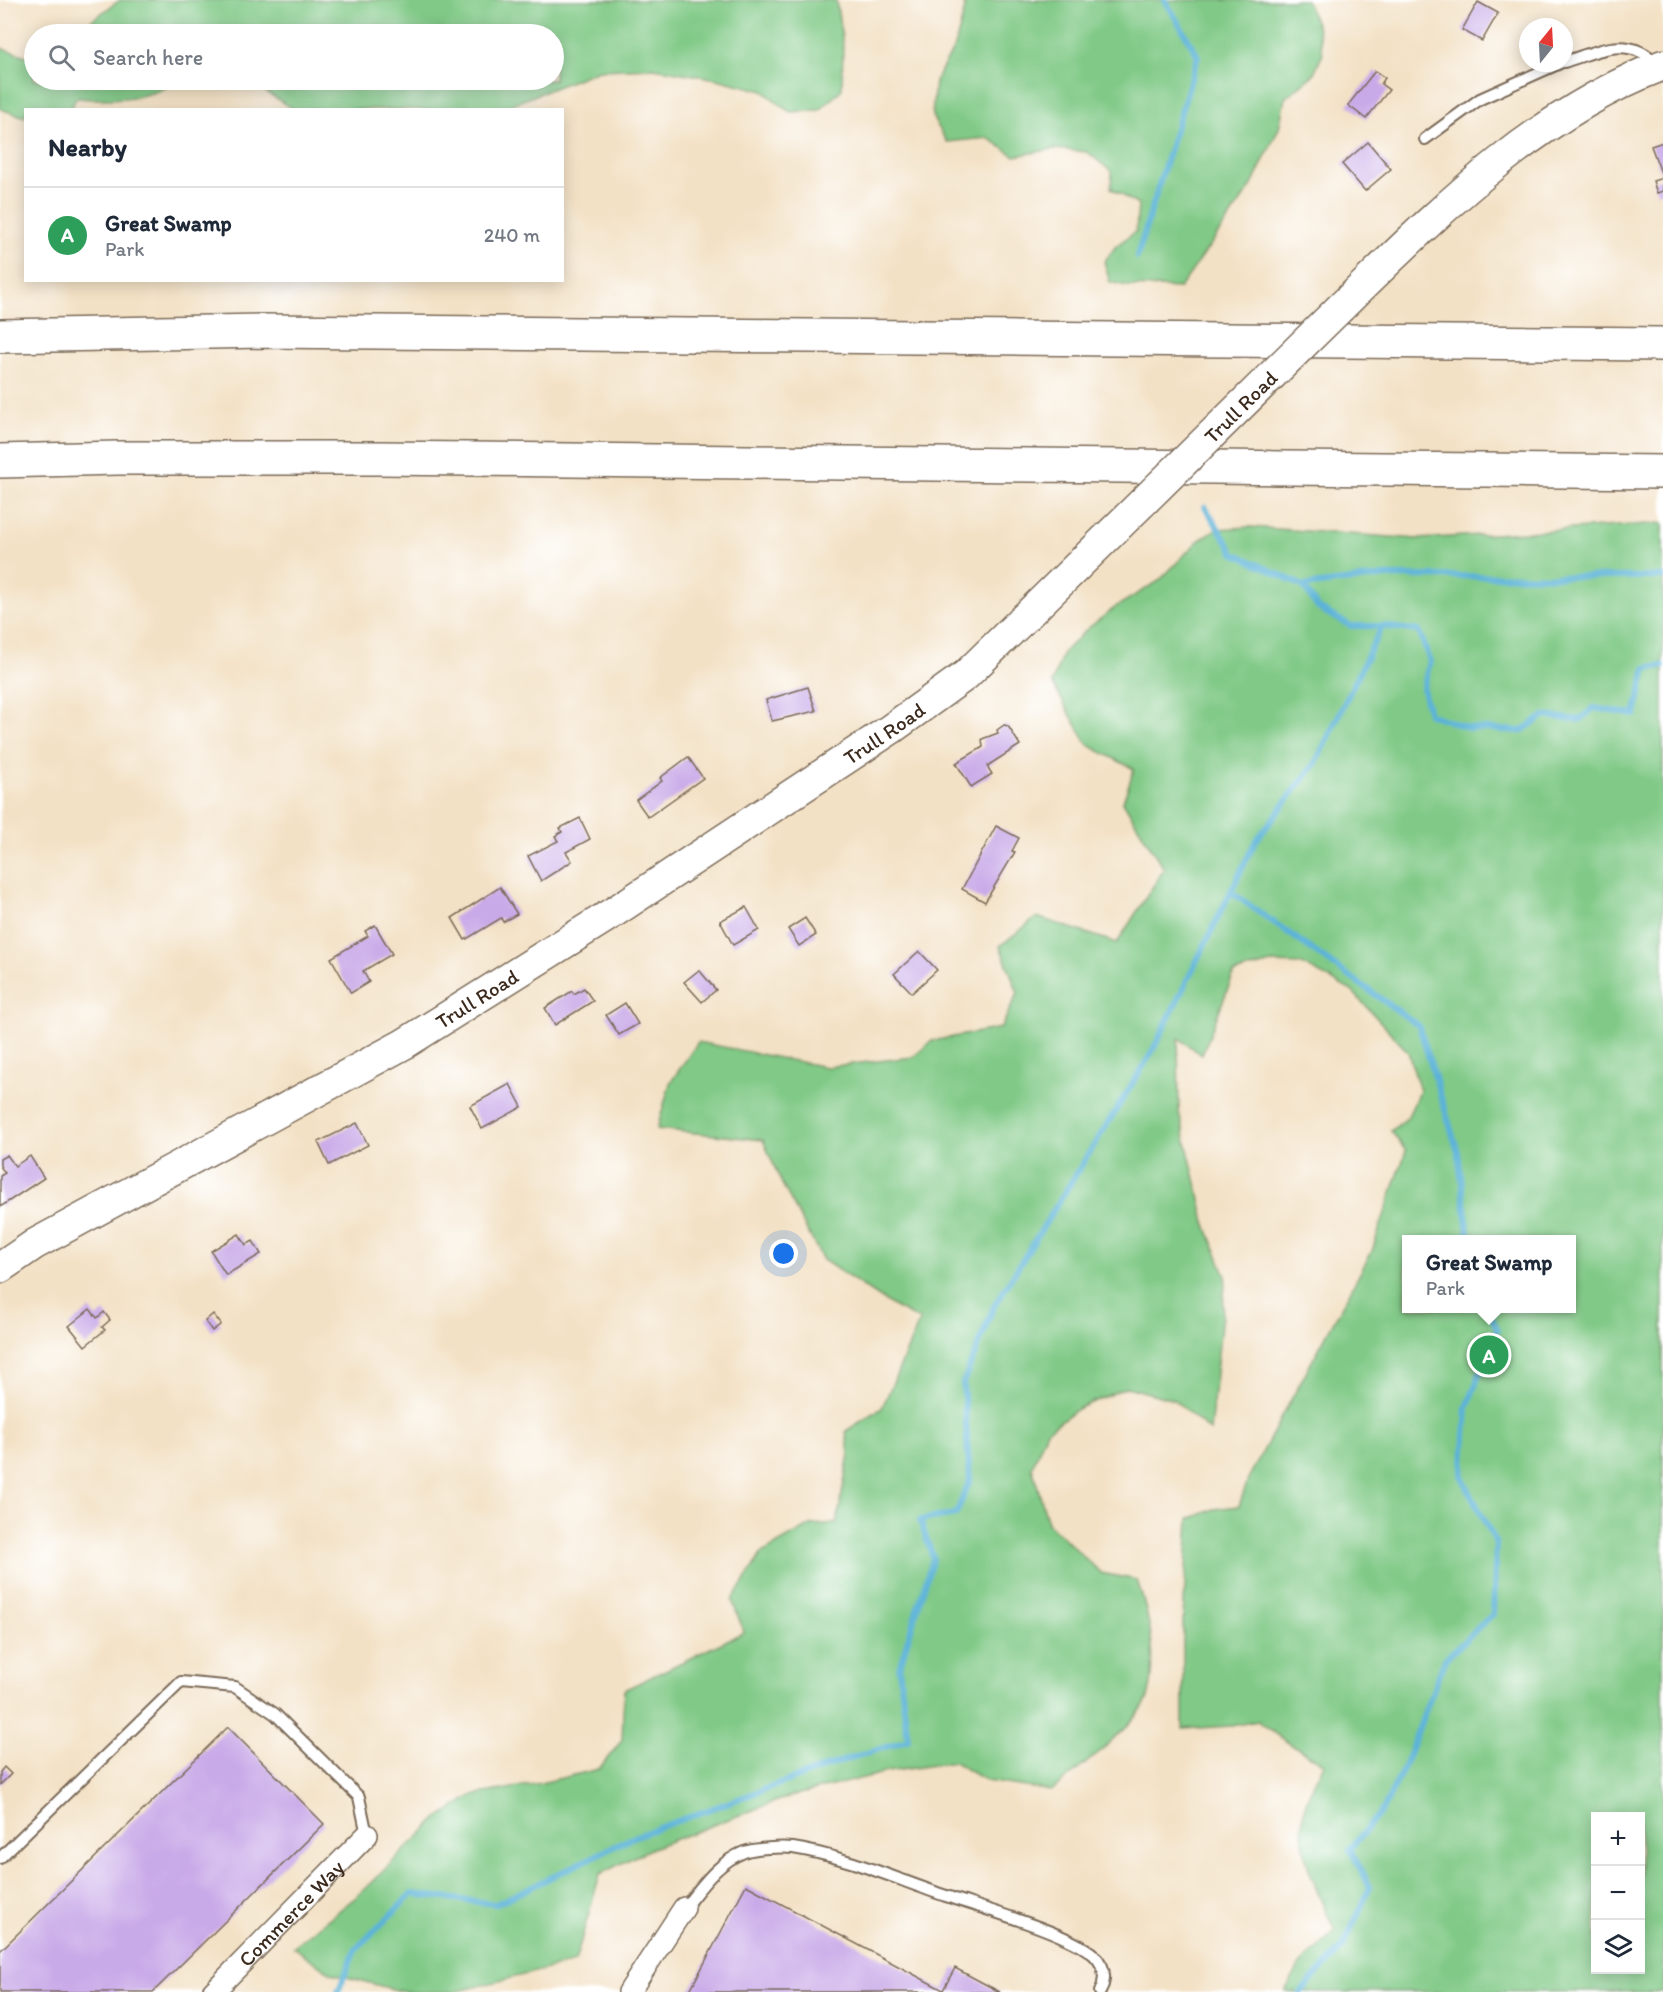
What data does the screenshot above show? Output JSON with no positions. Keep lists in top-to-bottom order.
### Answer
{
  "streets": {
    "street": ["Trull Road", "Commerce Way"]
  },
  "north": "top",
  "page": {
    "search": "Search here",
    "heading": "Nearby",
    "list": [
      {
        "mark": "A",
        "name": "Great Swamp",
        "note": "Park",
        "value": "240 m"
      }
    ],
    "popup": ["Great Swamp", "Park"],
    "pins": "A",
    "map_buttons": ["+", "−"]
  }
}
